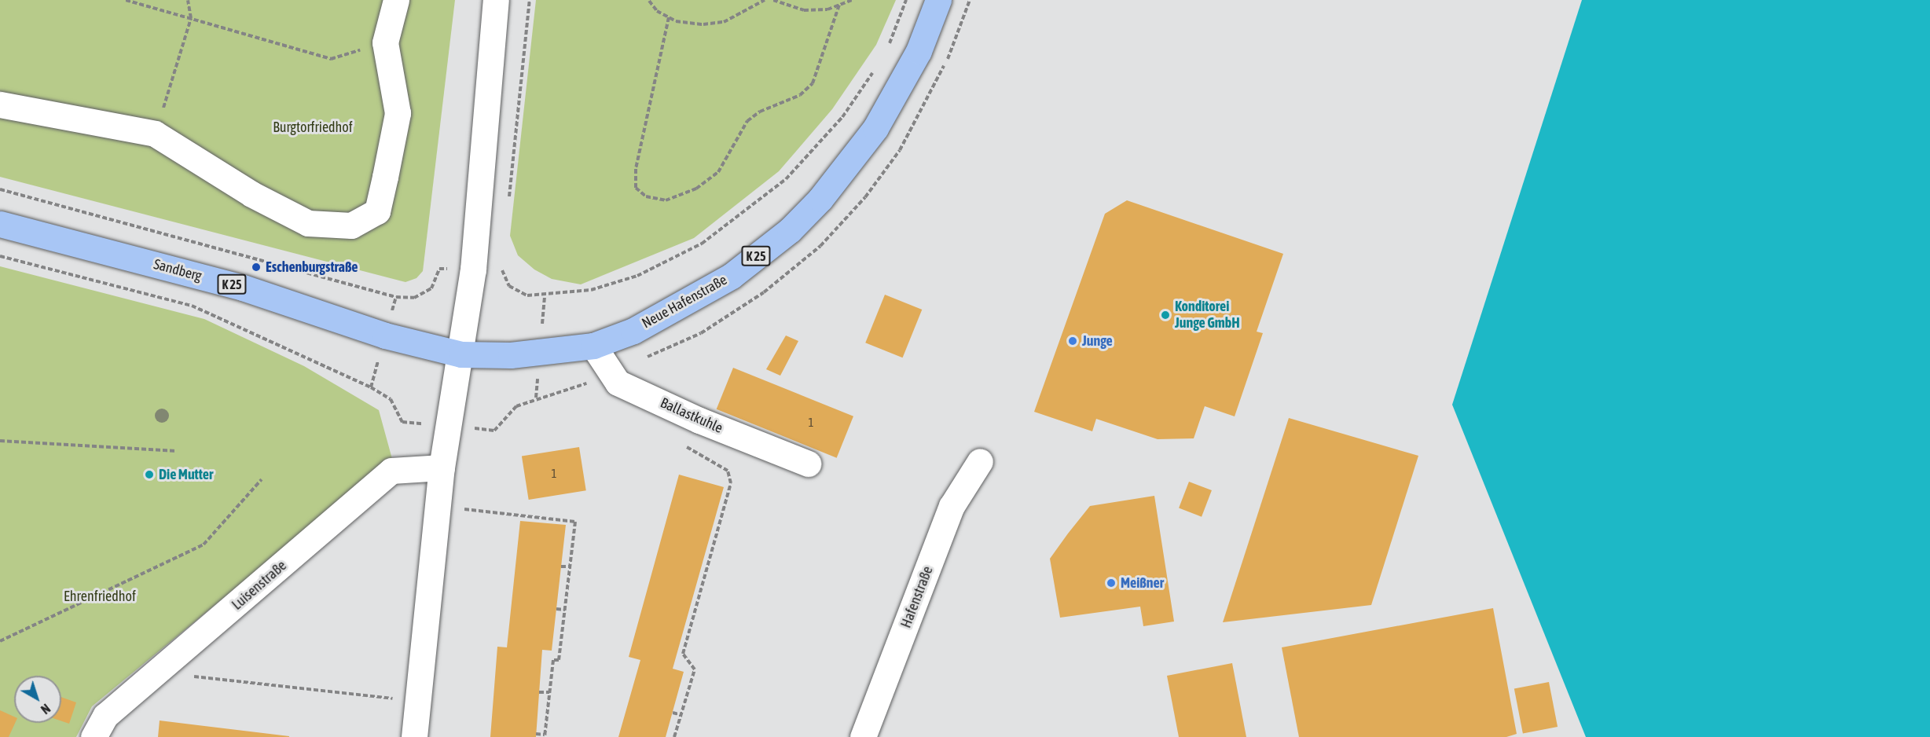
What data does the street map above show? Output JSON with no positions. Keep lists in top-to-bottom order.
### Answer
{
  "streets": {
    "main road": ["K 25", "Sandberg", "Neue Hafenstraße"],
    "street": ["Ballastkuhle", "Luisenstraße", "Hafenstraße"]
  },
  "crossings": [
    ["Sandberg", "Neue Hafenstraße"],
    ["Neue Hafenstraße", "Ballastkuhle"]
  ],
  "parks": ["Burgtorfriedhof", "Ehrenfriedhof"],
  "places": [
    "Eschenburgstraße",
    "Konditorei Junge GmbH",
    "Junge",
    "Die Mutter",
    "Meißner"
  ],
  "house_numbers": ["1", "1"],
  "north": "bottom right"
}
